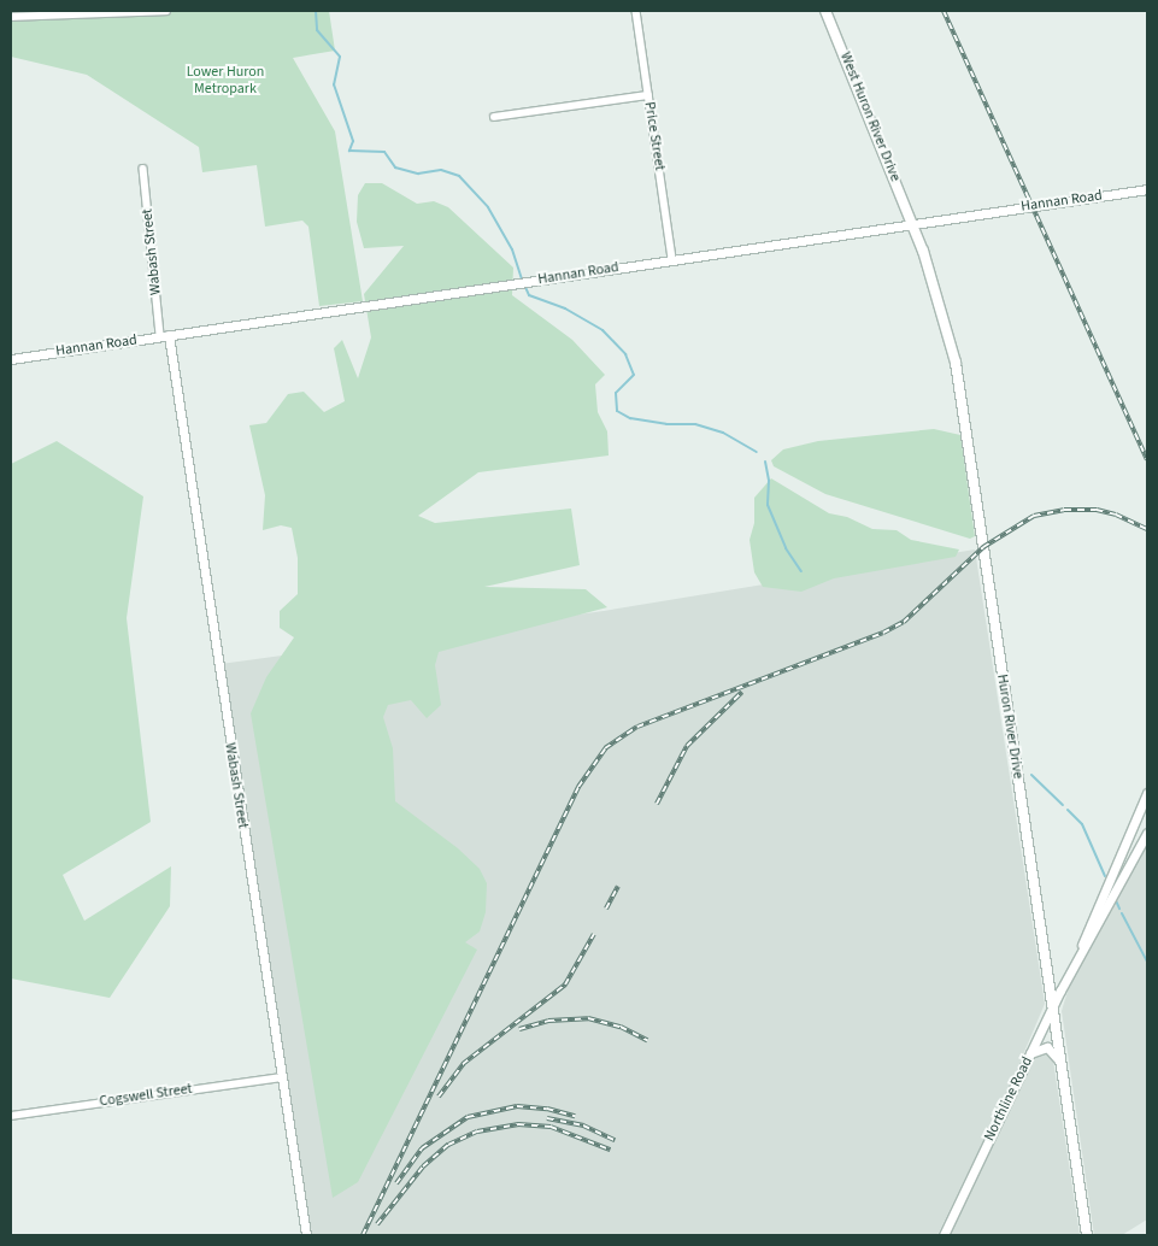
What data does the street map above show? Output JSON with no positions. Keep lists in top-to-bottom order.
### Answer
{
  "streets": {
    "main road": ["West Huron River Drive", "Huron River Drive"],
    "street": [
      "Price Street",
      "Hannan Road",
      "Wabash Street",
      "Cogswell Street",
      "Northline Road"
    ]
  },
  "crossings": [
    ["West Huron River Drive", "Hannan Road"],
    ["West Huron River Drive", "Huron River Drive"],
    ["Price Street", "Hannan Road"],
    ["Hannan Road", "Wabash Street"],
    ["Hannan Road", "Huron River Drive"],
    ["Wabash Street", "Cogswell Street"],
    ["Huron River Drive", "Northline Road"]
  ],
  "parks": ["Lower Huron Metropark"]
}
